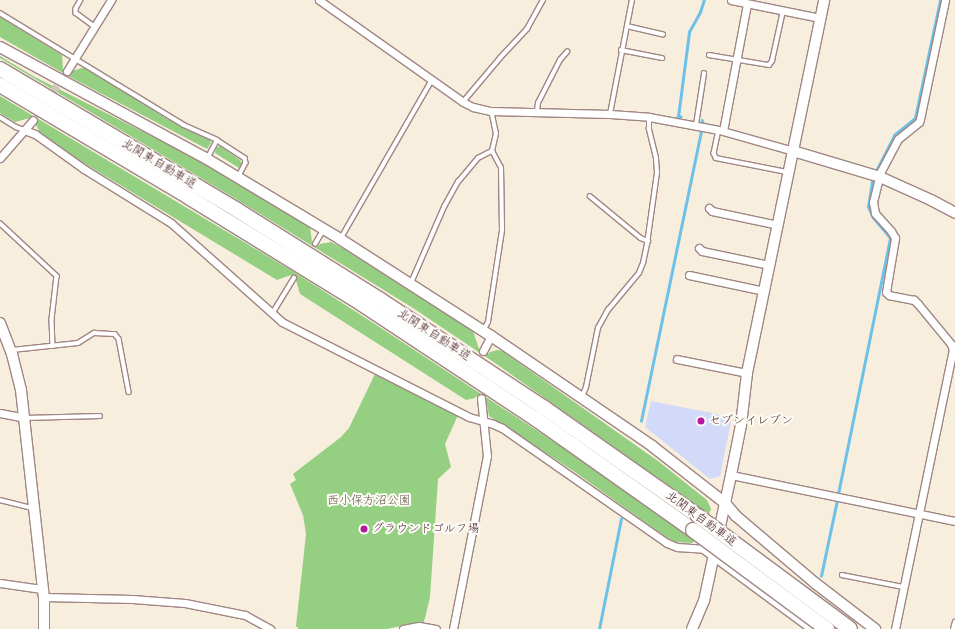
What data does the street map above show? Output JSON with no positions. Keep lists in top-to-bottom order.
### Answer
{
  "streets": {
    "highway": ["北関東自動車道"]
  },
  "parks": ["西小保方沼公園"],
  "places": ["セブンイレブン", "グラウンドゴルフ場"]
}
